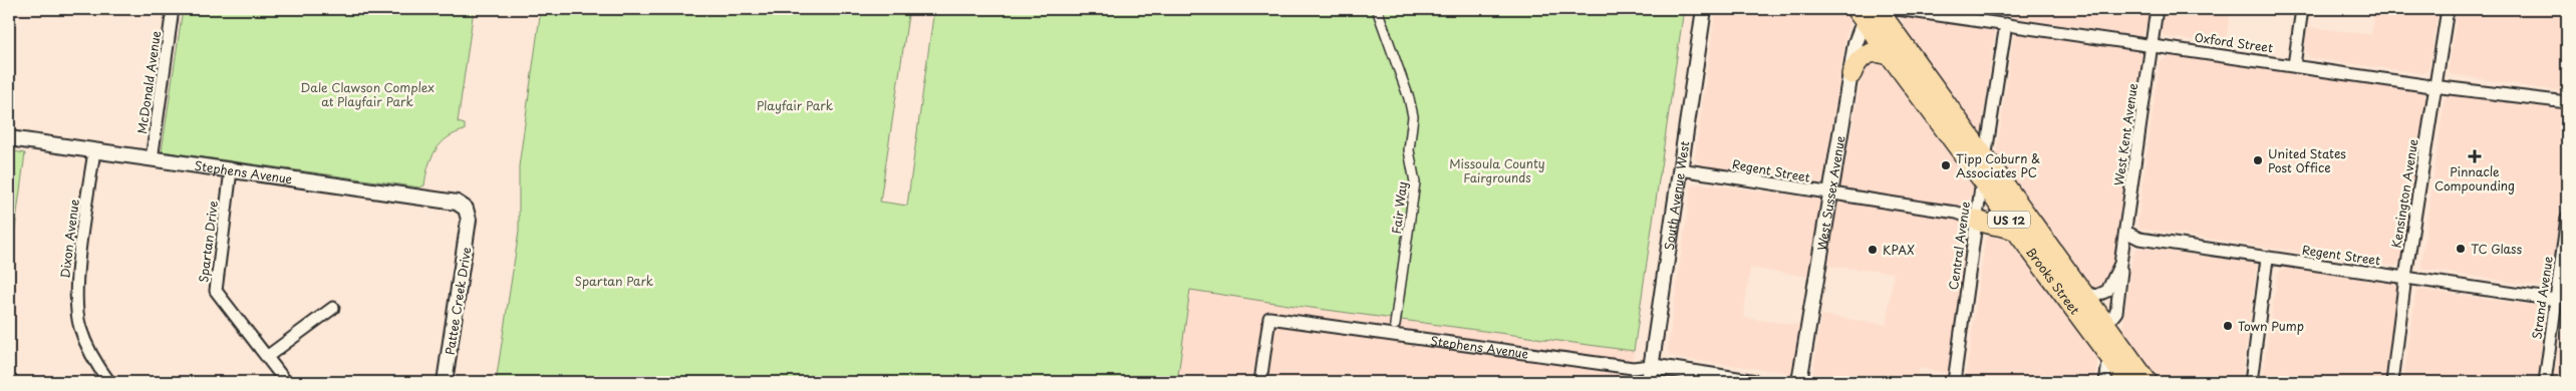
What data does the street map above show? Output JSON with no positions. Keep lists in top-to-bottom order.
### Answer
{
  "streets": {
    "highway": ["US 12", "Brooks Street"],
    "street": [
      "Oxford Street",
      "McDonald Avenue",
      "West Kent Avenue",
      "Regent Street",
      "Stephens Avenue",
      "West Sussex Avenue",
      "Kensington Avenue",
      "South Avenue West",
      "Fair Way",
      "Dixon Avenue",
      "Spartan Drive",
      "Central Avenue",
      "Strand Avenue",
      "Pattee Creek Drive"
    ]
  },
  "crossings": [
    ["Oxford Street", "West Kent Avenue"],
    ["Oxford Street", "West Sussex Avenue"],
    ["Oxford Street", "Kensington Avenue"],
    ["Oxford Street", "Central Avenue"],
    ["Oxford Street", "Brooks Street"],
    ["McDonald Avenue", "Stephens Avenue"],
    ["West Kent Avenue", "Regent Street"],
    ["West Kent Avenue", "Brooks Street"],
    ["Regent Street", "West Sussex Avenue"],
    ["Regent Street", "Kensington Avenue"],
    ["Regent Street", "South Avenue West"],
    ["Regent Street", "Central Avenue"],
    ["Regent Street", "Strand Avenue"],
    ["Stephens Avenue", "South Avenue West"],
    ["Stephens Avenue", "Dixon Avenue"],
    ["Stephens Avenue", "Spartan Drive"],
    ["Stephens Avenue", "Pattee Creek Drive"],
    ["West Sussex Avenue", "Brooks Street"],
    ["Central Avenue", "Brooks Street"]
  ],
  "parks": [
    "Dale Clawson Complex at Playfair Park",
    "Playfair Park",
    "Missoula County Fairgrounds",
    "Spartan Park"
  ],
  "places": {
    "health": ["Pinnacle Compounding"],
    "other": [
      "United States Post Office",
      "Tipp Coburn & Associates PC",
      "TC Glass",
      "KPAX",
      "Town Pump"
    ]
  }
}
